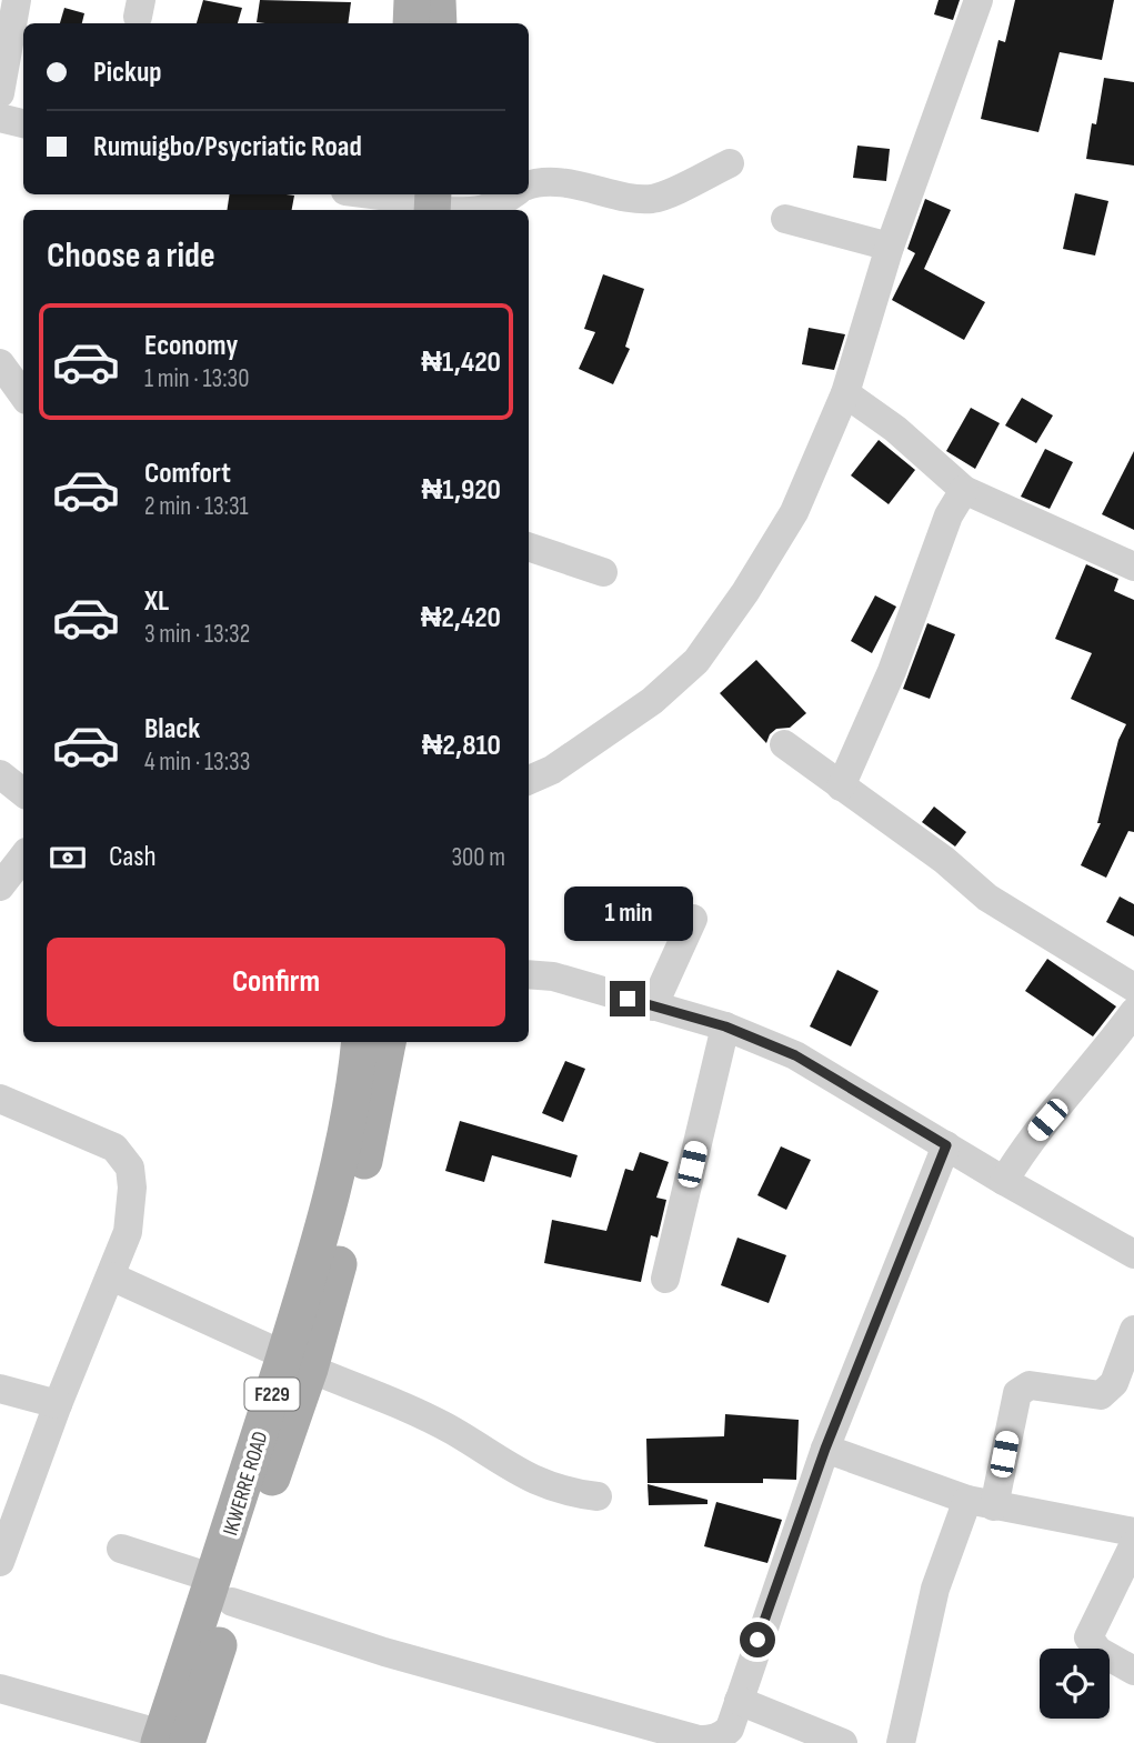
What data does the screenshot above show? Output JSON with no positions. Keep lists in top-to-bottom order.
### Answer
{
  "streets": {
    "main road": ["F229", "IKWERRE ROAD"]
  },
  "page": {
    "banner": ["Pickup", "Rumuigbo/Psycriatic Road"],
    "heading": "Choose a ride",
    "list": [
      {
        "name": "Economy",
        "note": "1 min · 13:30",
        "value": "₦1,420"
      },
      {
        "name": "Comfort",
        "note": "2 min · 13:31",
        "value": "₦1,920"
      },
      {
        "name": "XL",
        "note": "3 min · 13:32",
        "value": "₦2,420"
      },
      {
        "name": "Black",
        "note": "4 min · 13:33",
        "value": "₦2,810"
      }
    ],
    "pay": ["Cash", "300 m"],
    "bubble": "1 min",
    "buttons": "Confirm"
  }
}
